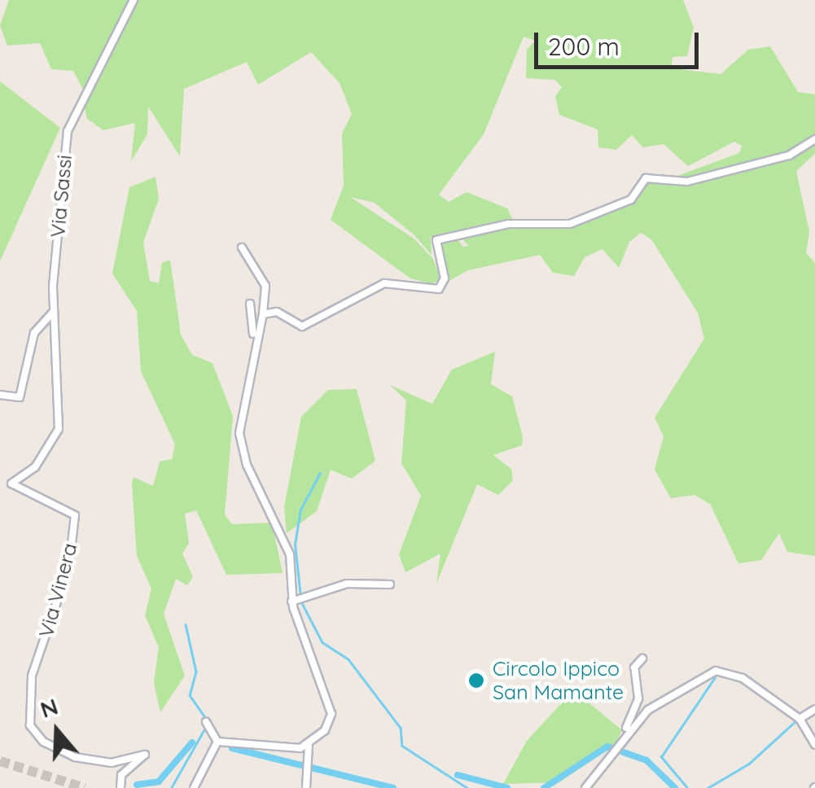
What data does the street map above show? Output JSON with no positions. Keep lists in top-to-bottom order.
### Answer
{
  "streets": {
    "street": ["Via Sassi", "Via Vinera"]
  },
  "crossings": [
    ["Via Sassi", "Via Vinera"]
  ],
  "places": ["Circolo Ippico San Mamante"],
  "scale_bar": "200 m",
  "north": "top"
}
